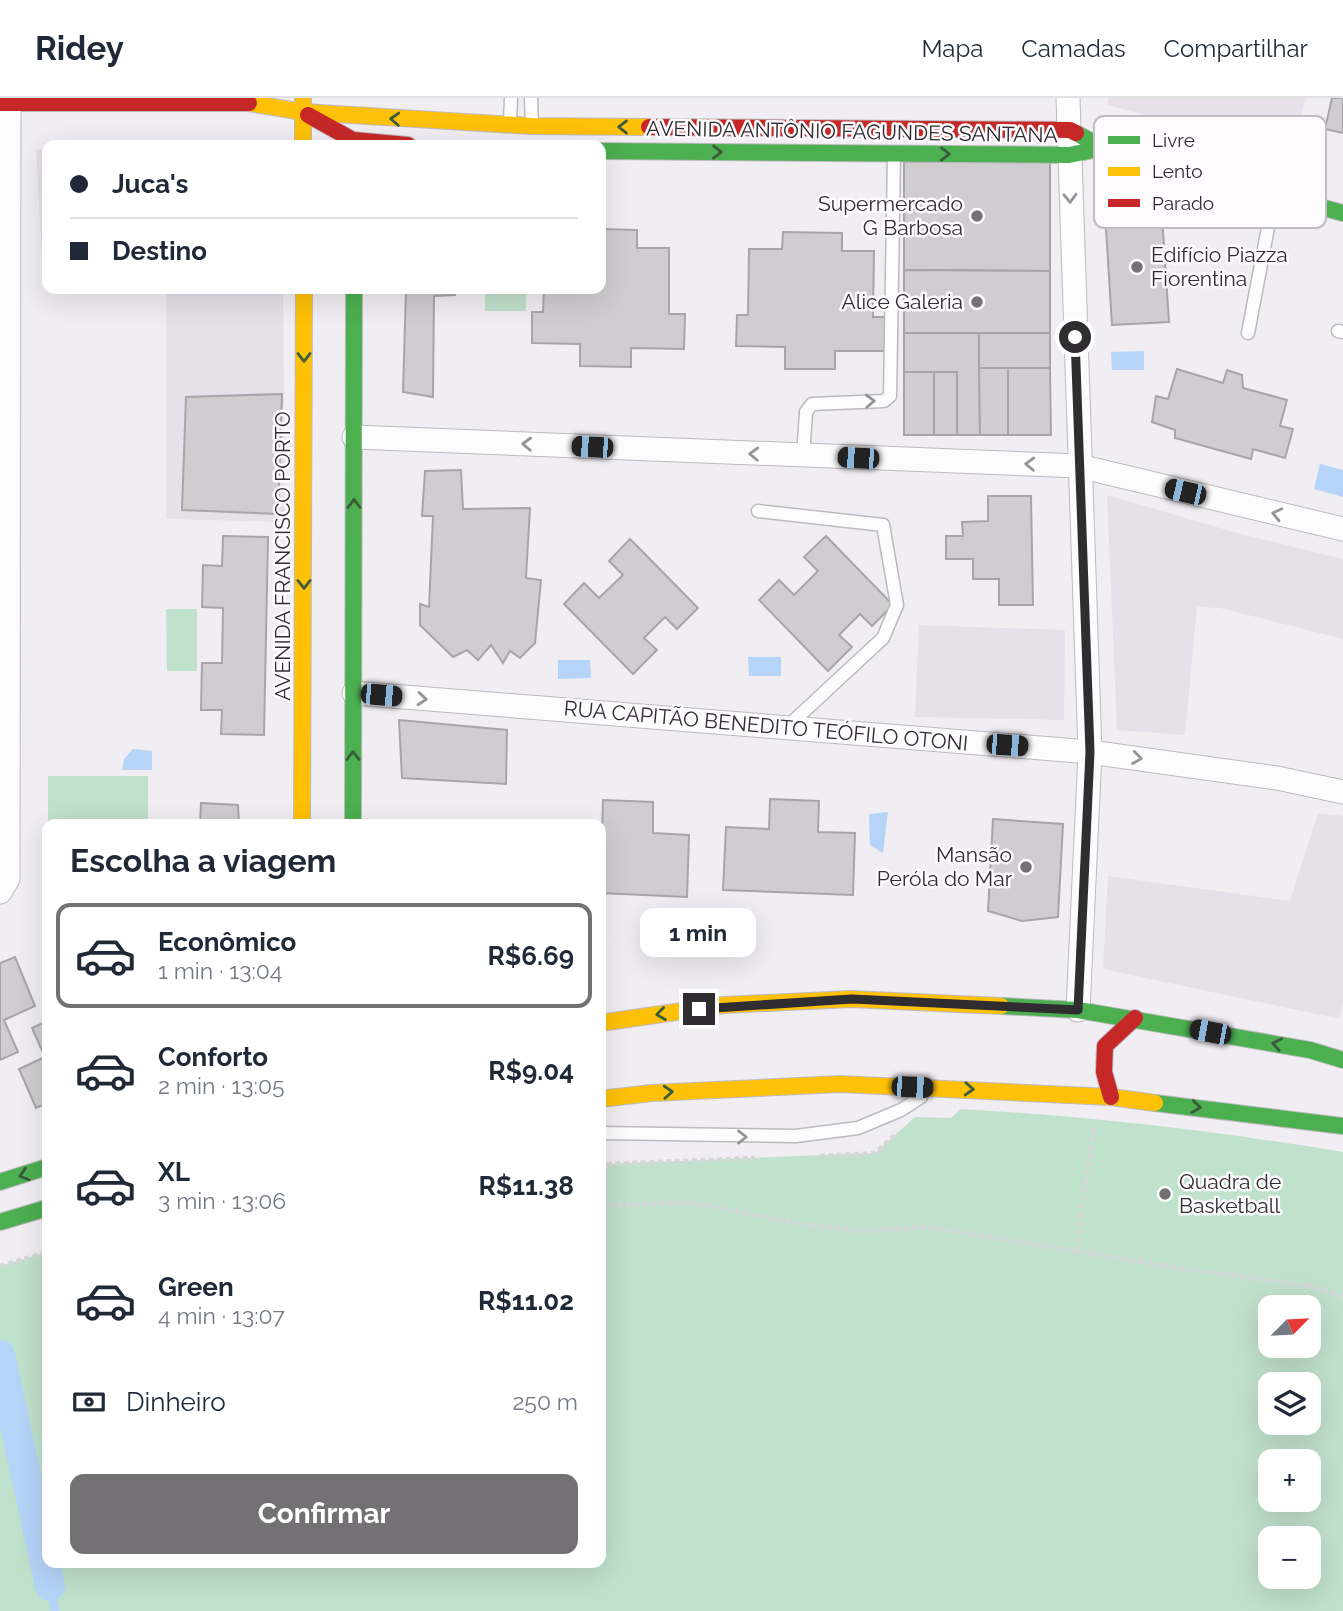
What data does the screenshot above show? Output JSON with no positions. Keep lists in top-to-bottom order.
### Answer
{
  "streets": {
    "main road": ["AVENIDA ANTÔNIO FAGUNDES SANTANA", "AVENIDA FRANCISCO PORTO"],
    "street": ["RUA CAPITÃO BENEDITO TEÓFILO OTONI"]
  },
  "one_way": ["RUA CAPITÃO BENEDITO TEÓFILO OTONI"],
  "places": [
    "Supermercado G Barbosa",
    "Edifício Piazza Fiorentina",
    "Alice Galeria",
    "Mansão Peróla do Mar",
    "Quadra de Basketball"
  ],
  "legend": ["Livre", "Lento", "Parado"],
  "north": "top right",
  "page": {
    "header": "Ridey",
    "nav": ["Mapa", "Camadas", "Compartilhar"],
    "banner": ["Juca's", "Destino"],
    "heading": "Escolha a viagem",
    "list": [
      {
        "name": "Econômico",
        "note": "1 min · 13:04",
        "value": "R$6.69"
      },
      {
        "name": "Conforto",
        "note": "2 min · 13:05",
        "value": "R$9.04"
      },
      {
        "name": "XL",
        "note": "3 min · 13:06",
        "value": "R$11.38"
      },
      {
        "name": "Green",
        "note": "4 min · 13:07",
        "value": "R$11.02"
      }
    ],
    "bubble": "1 min",
    "map_buttons": ["+", "−"],
    "pay": ["Dinheiro", "250 m"],
    "buttons": "Confirmar"
  }
}
